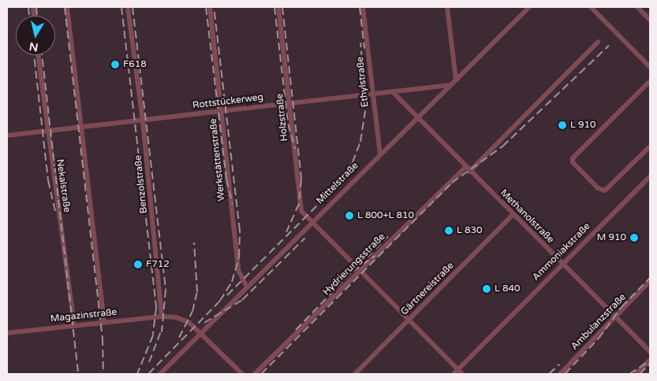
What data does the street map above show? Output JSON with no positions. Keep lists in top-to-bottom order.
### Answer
{
  "streets": {
    "street": [
      "Ethylstraße",
      "Rottstückerweg",
      "Holzstraße",
      "Werkstättenstraße",
      "Mittelstraße",
      "Benzolstraße",
      "Nekalstraße",
      "Methanolstraße",
      "Ammoniakstraße",
      "Hydrierungsstraße",
      "Gärtnereistraße",
      "Magazinstraße",
      "Ambulanzstraße"
    ]
  },
  "crossings": [
    ["Ethylstraße", "Rottstückerweg"],
    ["Ethylstraße", "Mittelstraße"],
    ["Rottstückerweg", "Holzstraße"],
    ["Rottstückerweg", "Werkstättenstraße"],
    ["Rottstückerweg", "Mittelstraße"],
    ["Rottstückerweg", "Benzolstraße"],
    ["Rottstückerweg", "Nekalstraße"],
    ["Rottstückerweg", "Methanolstraße"],
    ["Holzstraße", "Mittelstraße"],
    ["Holzstraße", "Ammoniakstraße"],
    ["Holzstraße", "Hydrierungsstraße"],
    ["Holzstraße", "Gärtnereistraße"],
    ["Werkstättenstraße", "Mittelstraße"],
    ["Mittelstraße", "Methanolstraße"],
    ["Benzolstraße", "Magazinstraße"],
    ["Nekalstraße", "Magazinstraße"],
    ["Methanolstraße", "Ammoniakstraße"],
    ["Methanolstraße", "Hydrierungsstraße"],
    ["Methanolstraße", "Gärtnereistraße"],
    ["Methanolstraße", "Ambulanzstraße"]
  ],
  "places": [
    "F618",
    "L 910",
    "L 800+L 810",
    "L 830",
    "M 910",
    "F712",
    "L 840"
  ],
  "north": "bottom"
}
